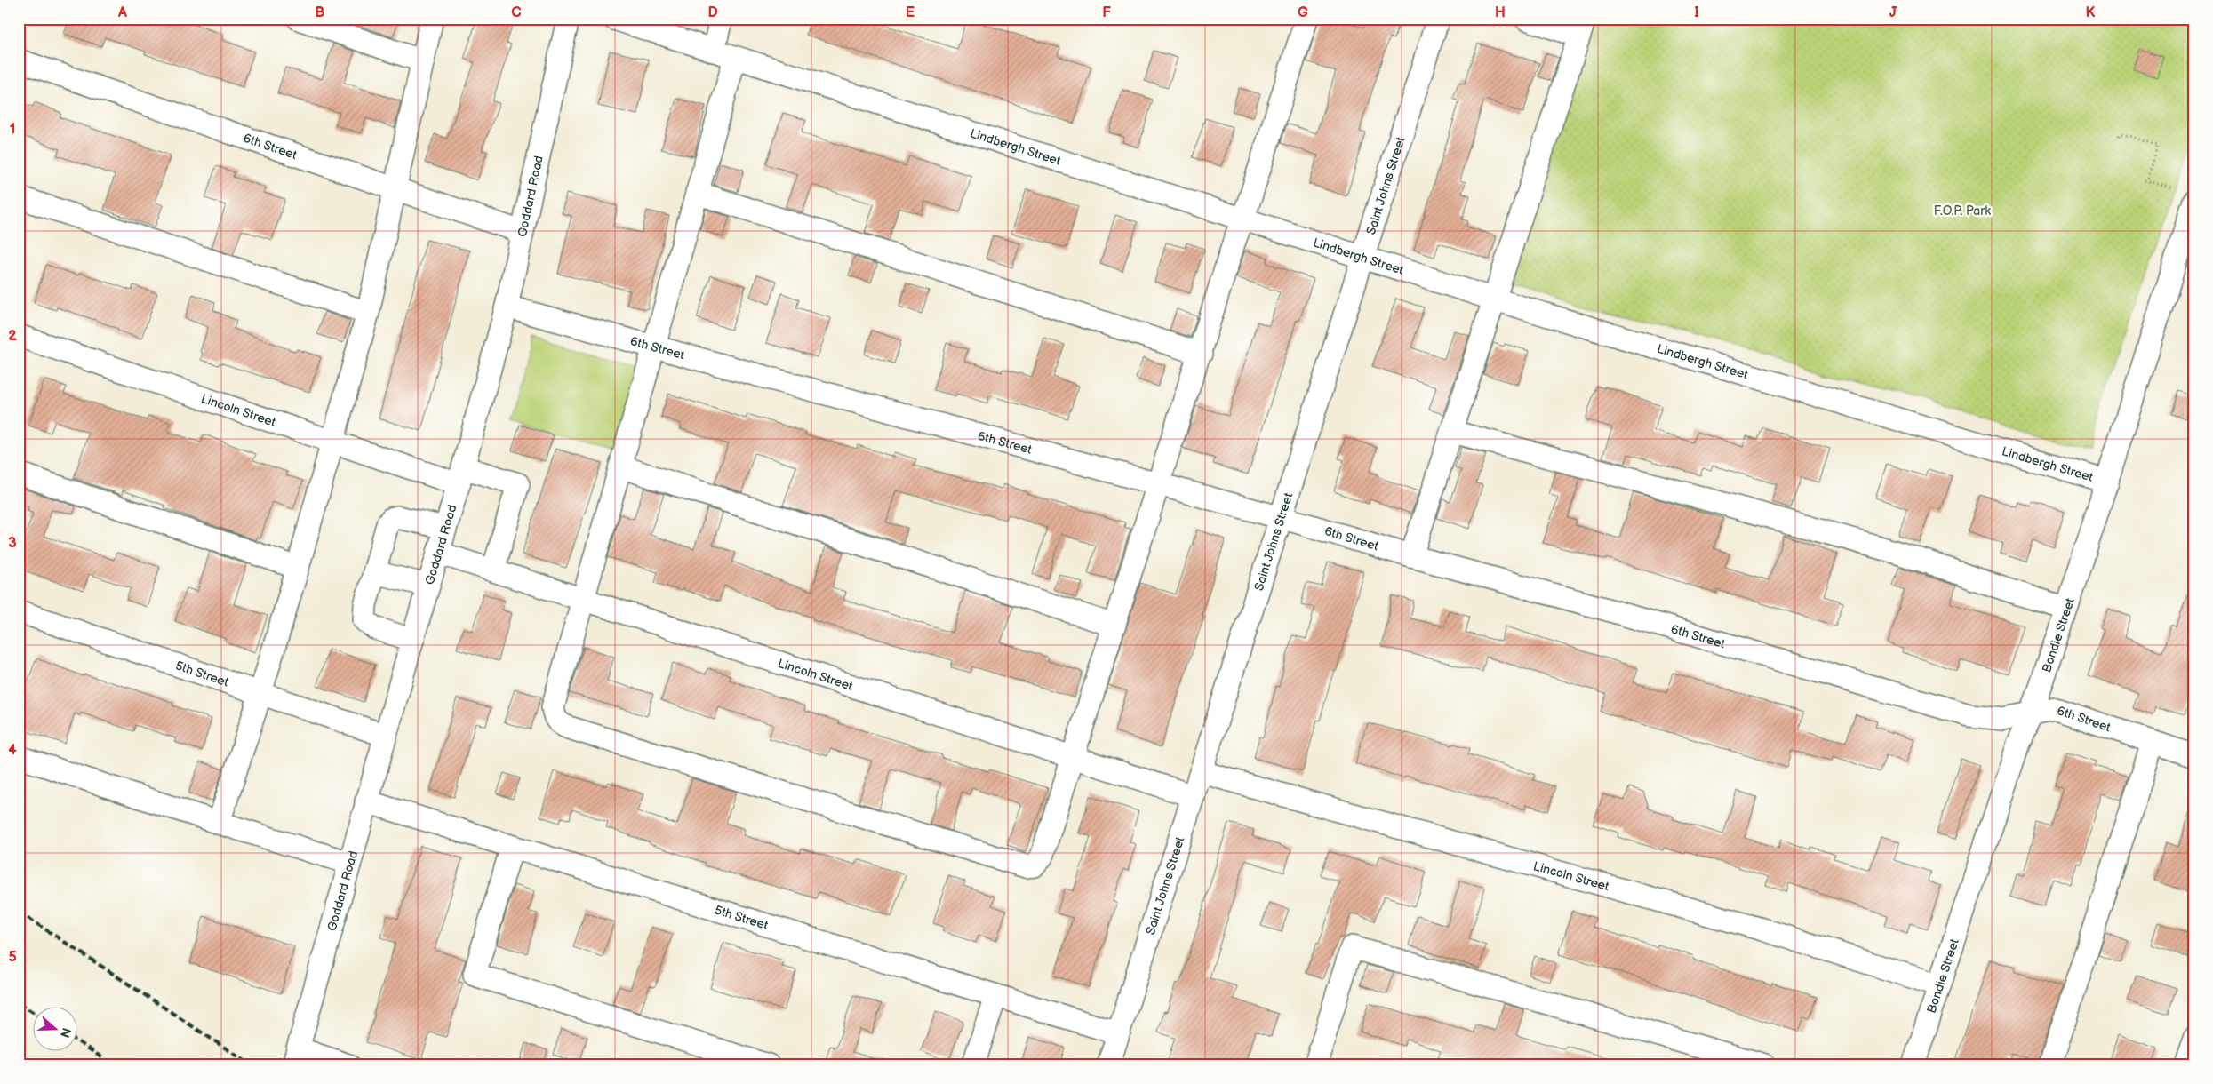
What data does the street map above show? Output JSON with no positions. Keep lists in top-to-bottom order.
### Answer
{
  "streets": {
    "street": [
      "6th Street",
      "Lindbergh Street",
      "Saint Johns Street",
      "Goddard Road",
      "Lincoln Street",
      "Bondie Street",
      "5th Street"
    ]
  },
  "crossings": [
    ["6th Street", "Saint Johns Street"],
    ["6th Street", "Goddard Road"],
    ["6th Street", "Bondie Street"],
    ["Lindbergh Street", "Saint Johns Street"],
    ["Lindbergh Street", "Bondie Street"],
    ["Saint Johns Street", "Lincoln Street"],
    ["Saint Johns Street", "5th Street"],
    ["Goddard Road", "Lincoln Street"],
    ["Goddard Road", "5th Street"],
    ["Lincoln Street", "Bondie Street"]
  ],
  "parks": ["F.O.P. Park"],
  "north": "right",
  "grid": {
    "columns": [
      "A",
      "B",
      "C",
      "D",
      "E",
      "F",
      "G",
      "H",
      "I",
      "J",
      "K"
    ],
    "rows": [
      "1",
      "2",
      "3",
      "4",
      "5"
    ]
  }
}
